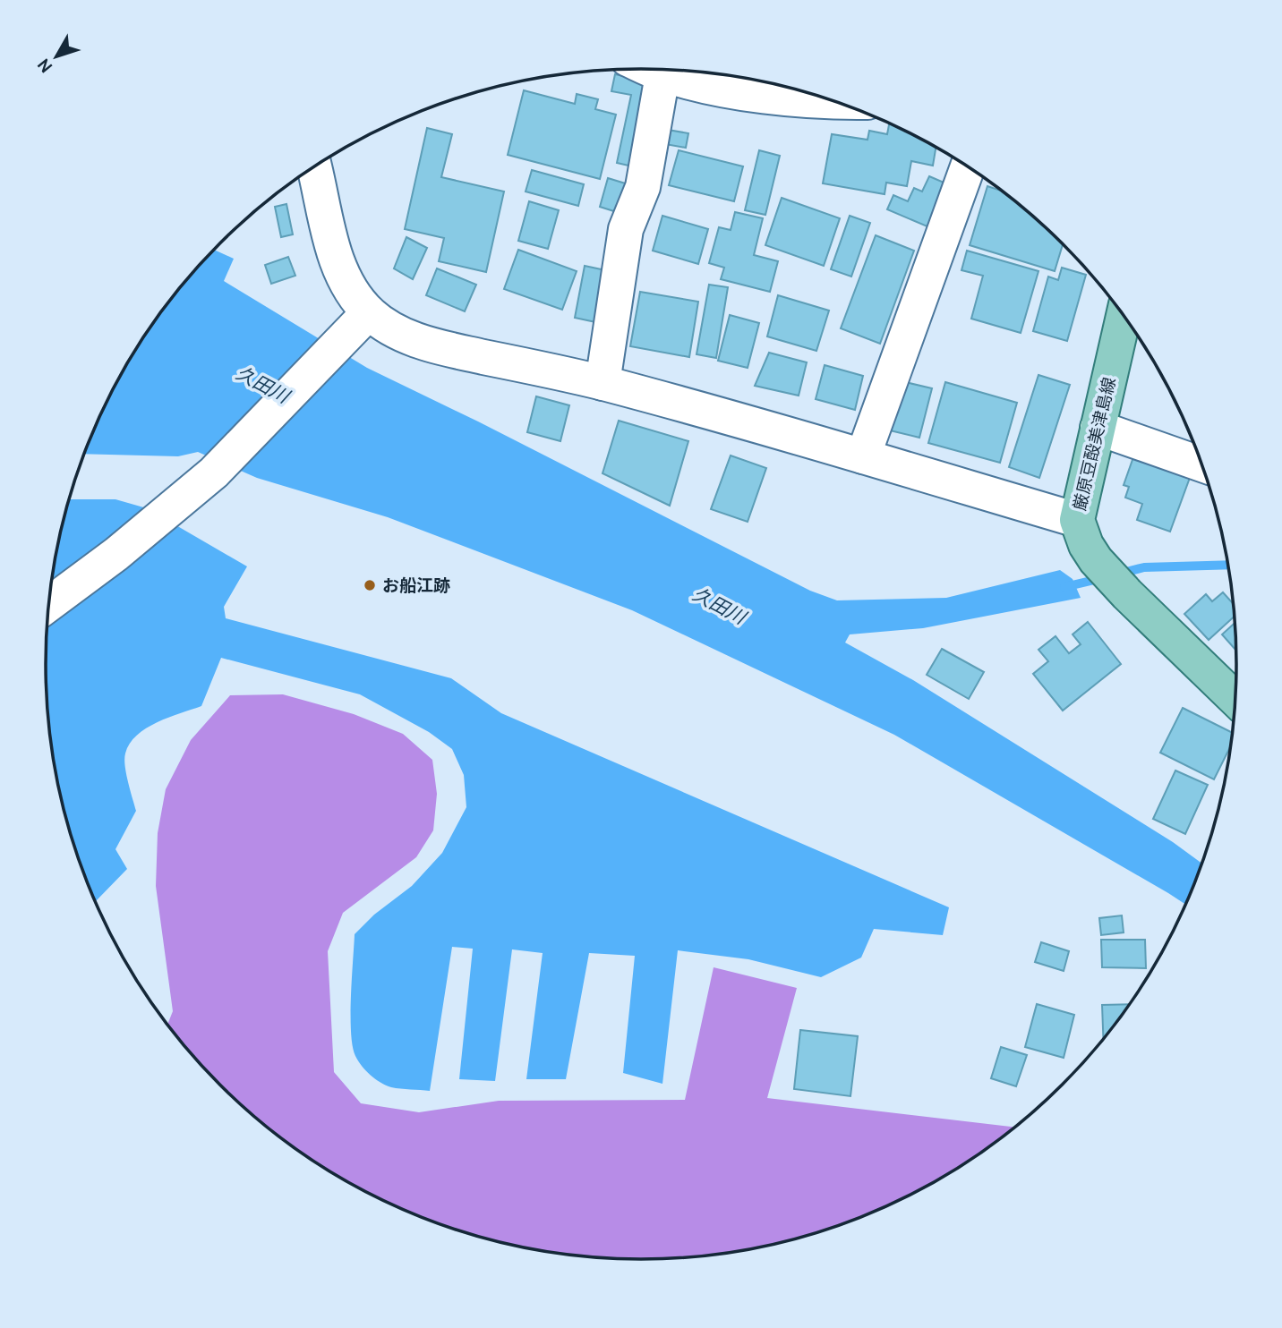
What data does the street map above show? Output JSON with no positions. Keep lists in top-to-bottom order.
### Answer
{
  "streets": {
    "main road": ["厳原豆酘美津島線"]
  },
  "water": ["久田川"],
  "places": ["お船江跡"],
  "north": "bottom left"
}
